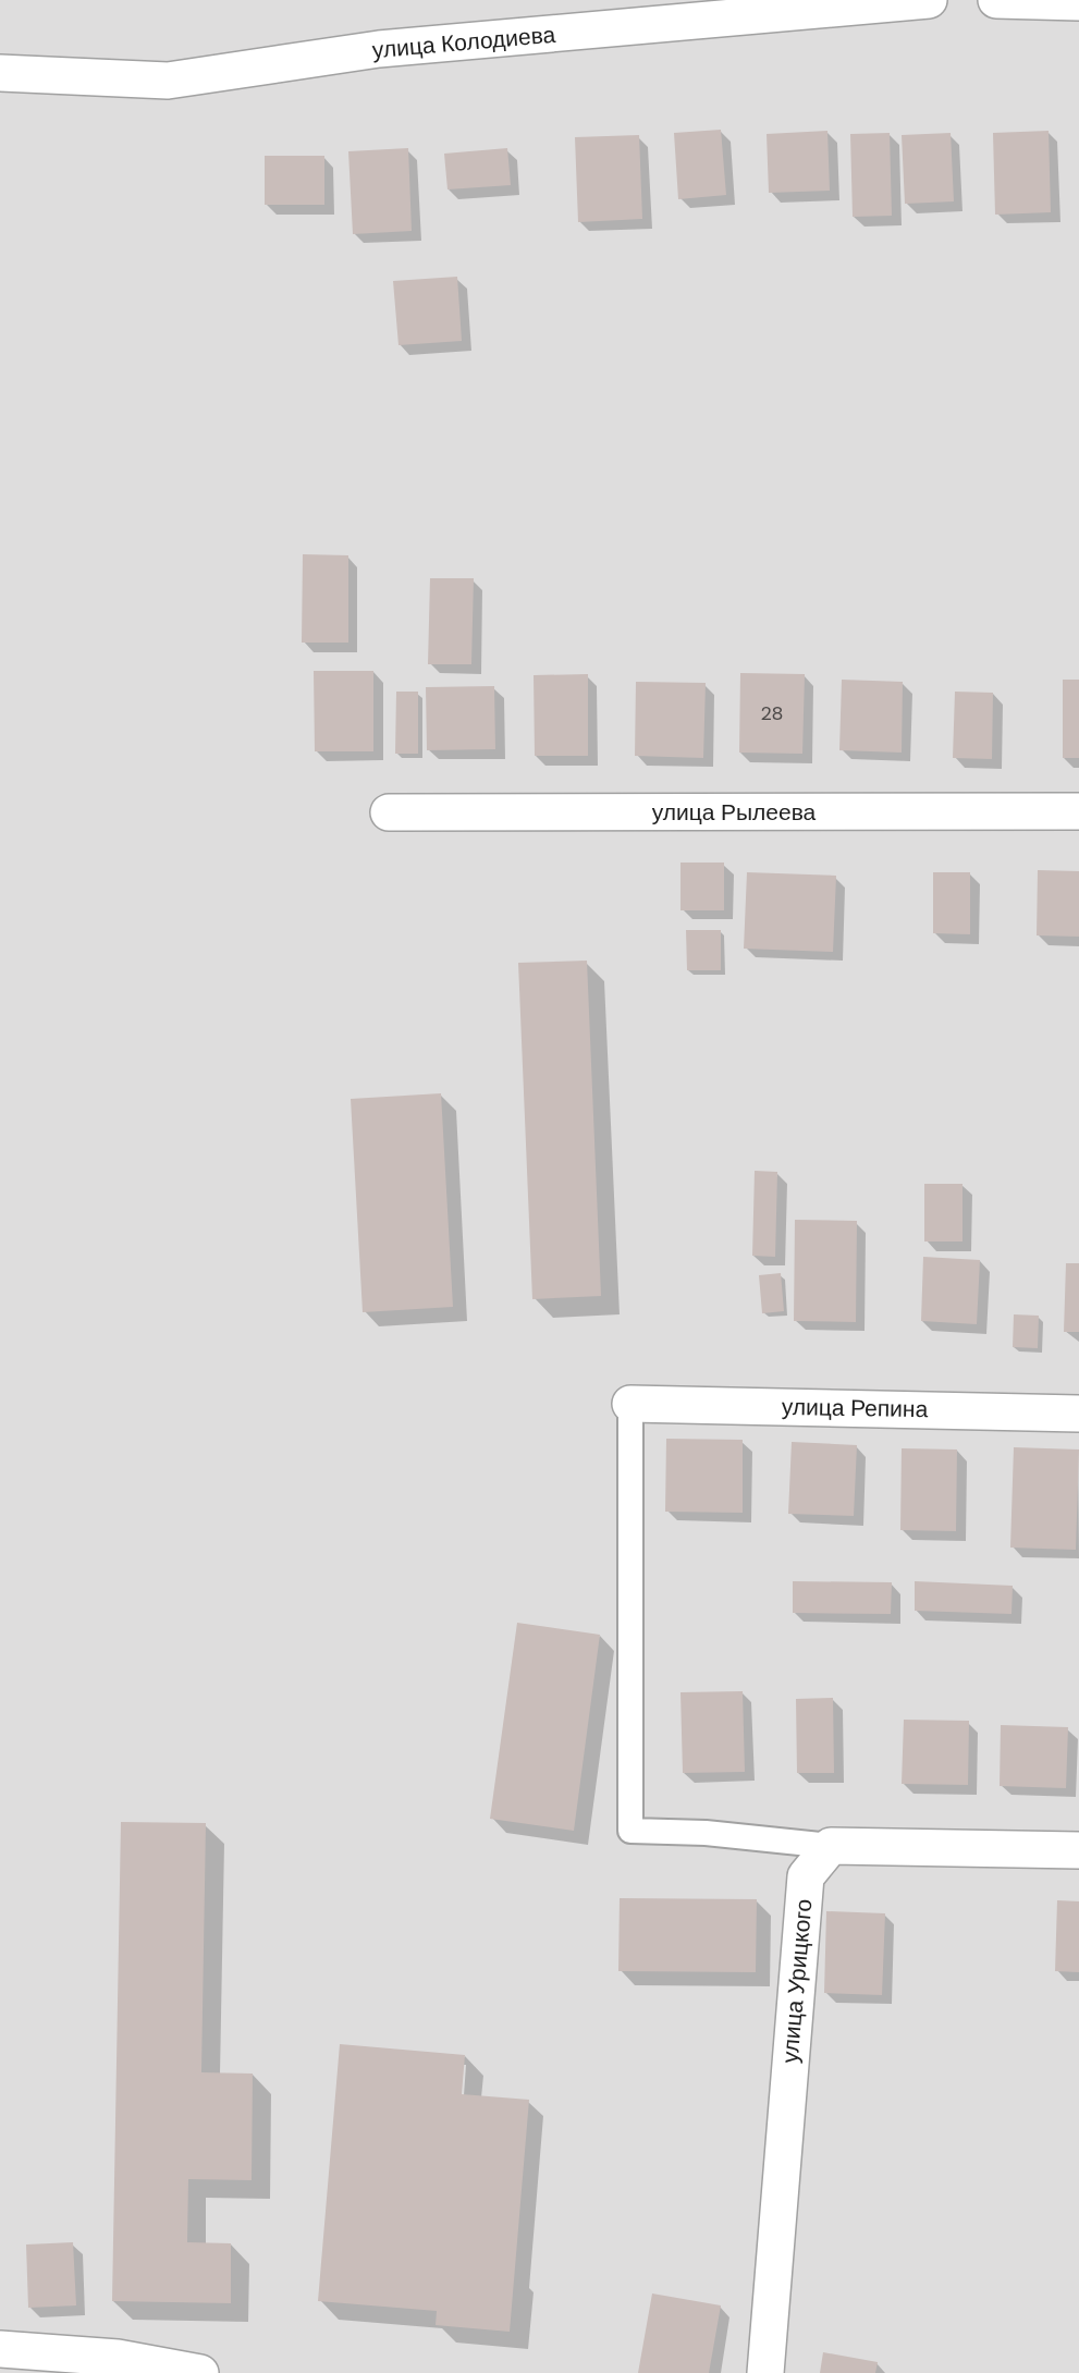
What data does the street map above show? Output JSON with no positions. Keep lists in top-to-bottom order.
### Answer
{
  "streets": {
    "street": [
      "улица Колодиева",
      "улица Рылеева",
      "улица Репина",
      "улица Урицкого"
    ]
  },
  "house_numbers": ["28"]
}
